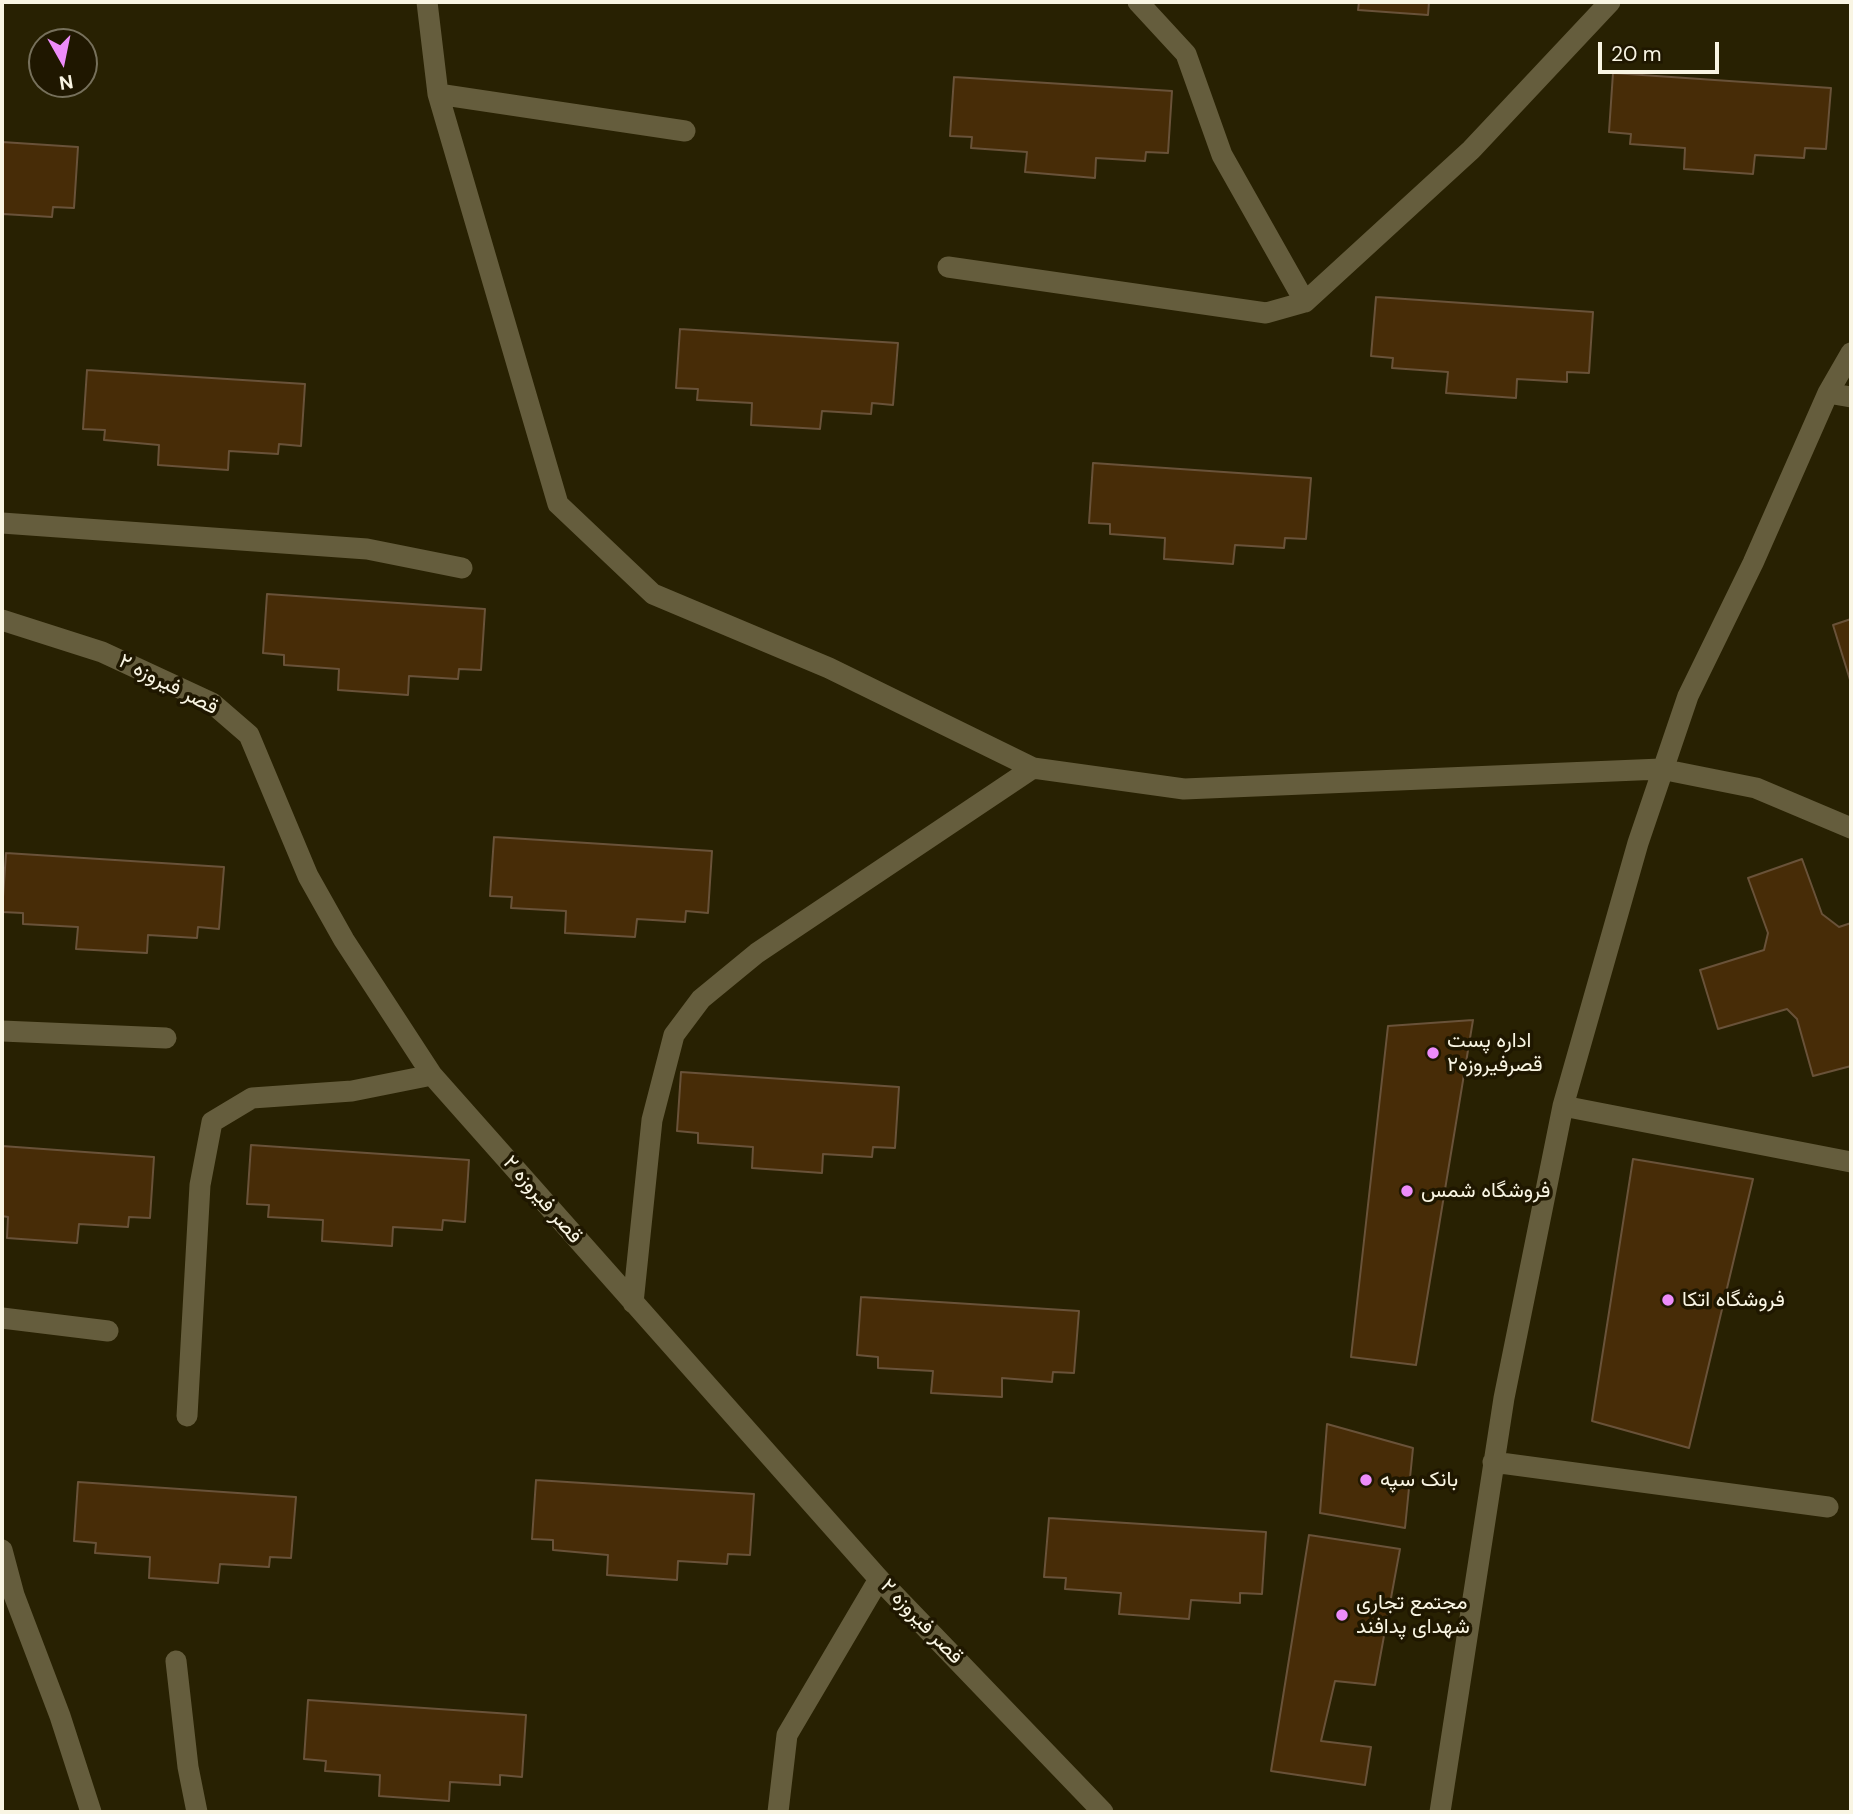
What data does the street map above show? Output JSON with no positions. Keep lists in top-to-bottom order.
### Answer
{
  "streets": {
    "street": ["قصر فیروزه ۲"]
  },
  "places": [
    "اداره پست قصرفیروزه۲",
    "فروشگاه شمس",
    "فروشگاه اتکا",
    "بانک سپه",
    "مجتمع تجاری شهدای پدافند"
  ],
  "scale_bar": "20 m",
  "north": "bottom"
}
